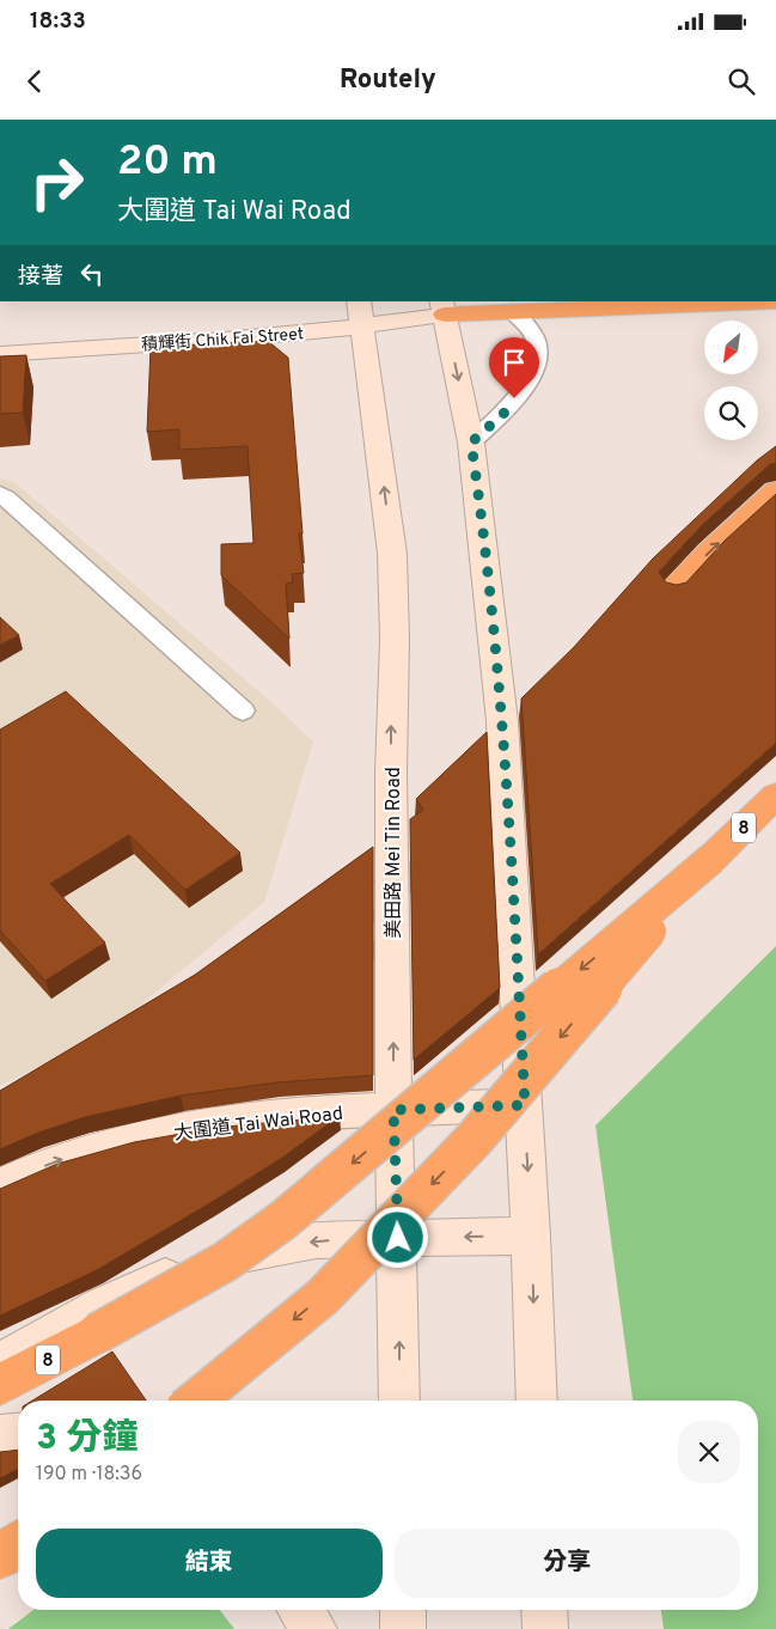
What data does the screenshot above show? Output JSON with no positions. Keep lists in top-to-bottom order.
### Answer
{
  "streets": {
    "highway": ["8"],
    "main road": ["積輝街 Chik Fai Street", "美田路 Mei Tin Road", "大圍道 Tai Wai Road"]
  },
  "crossings": [
    ["積輝街 Chik Fai Street", "美田路 Mei Tin Road"],
    ["美田路 Mei Tin Road", "大圍道 Tai Wai Road"]
  ],
  "north": "bottom left",
  "page": {
    "status": "18:33",
    "header": "Routely",
    "turn": ["20 m", "大圍道 Tai Wai Road"],
    "then": "接著",
    "heading": ["3 分鐘", "190 m · 18:36"],
    "buttons": ["結束", "分享"]
  }
}
